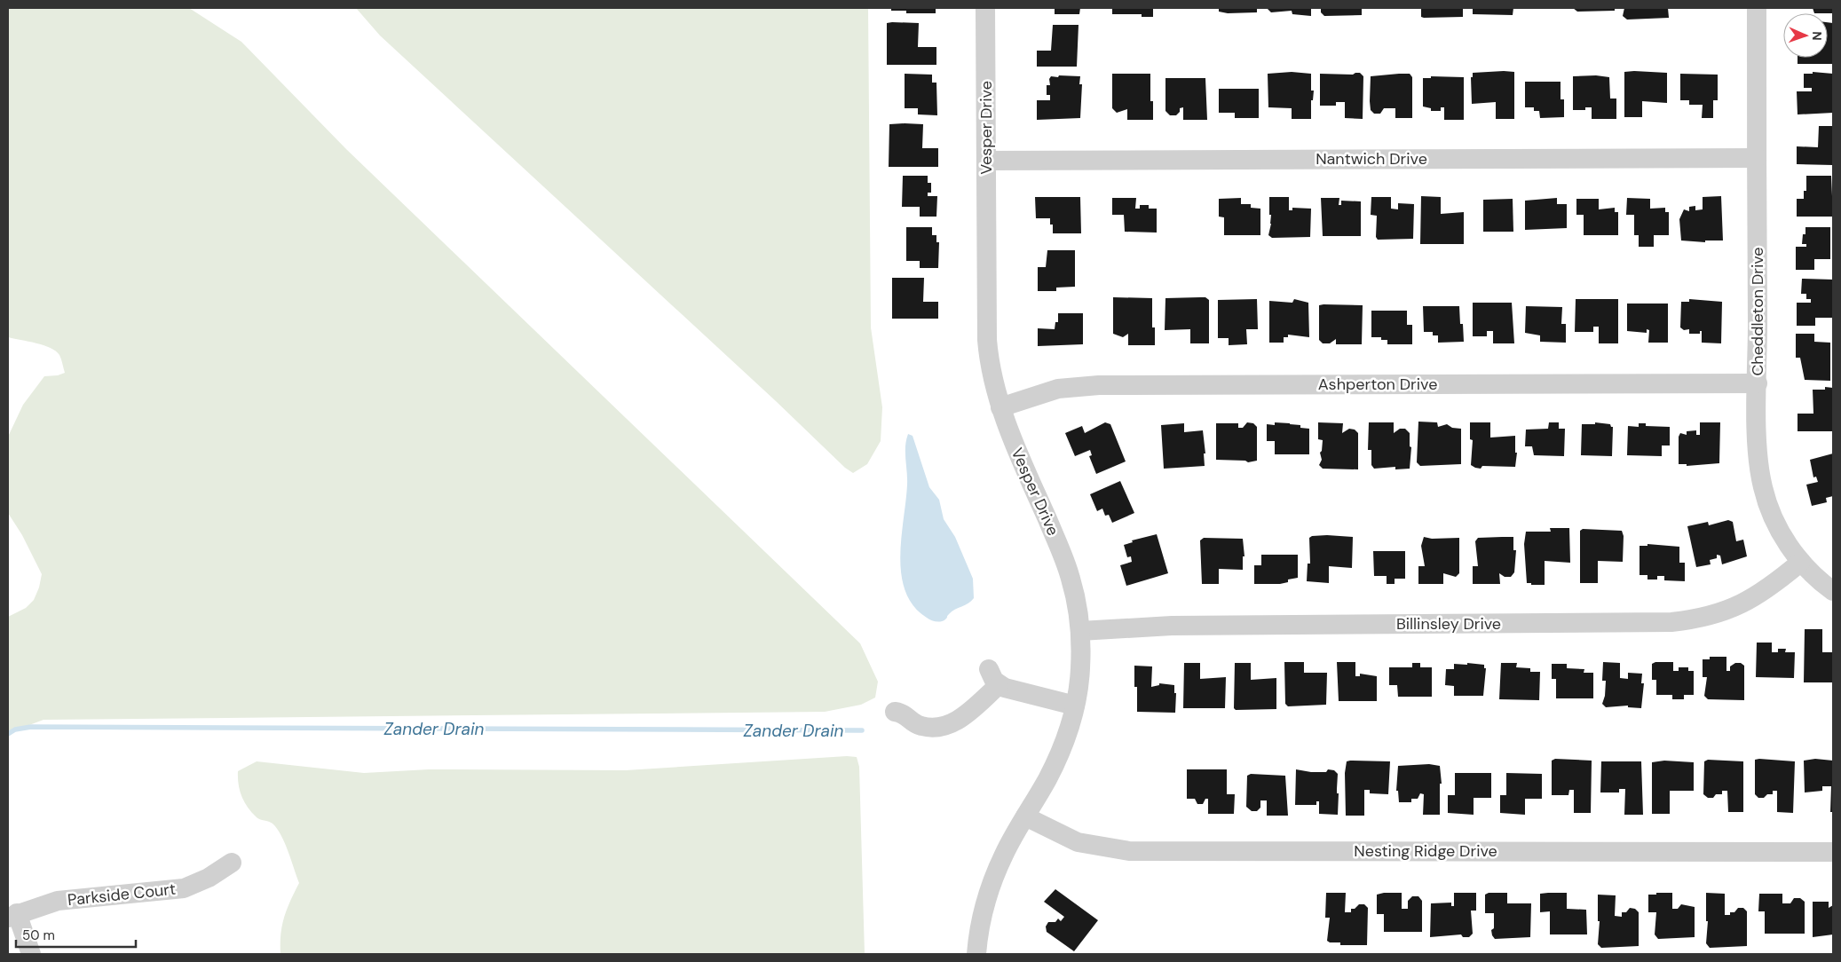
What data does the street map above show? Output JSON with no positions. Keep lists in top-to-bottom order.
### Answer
{
  "streets": {
    "street": [
      "Vesper Drive",
      "Nantwich Drive",
      "Cheddleton Drive",
      "Ashperton Drive",
      "Billinsley Drive",
      "Nesting Ridge Drive",
      "Parkside Court"
    ]
  },
  "crossings": [
    ["Vesper Drive", "Nantwich Drive"],
    ["Vesper Drive", "Ashperton Drive"],
    ["Vesper Drive", "Billinsley Drive"],
    ["Vesper Drive", "Nesting Ridge Drive"],
    ["Nantwich Drive", "Cheddleton Drive"],
    ["Cheddleton Drive", "Ashperton Drive"],
    ["Cheddleton Drive", "Billinsley Drive"]
  ],
  "water": ["Zander Drain"],
  "scale_bar": "50 m",
  "north": "right"
}
